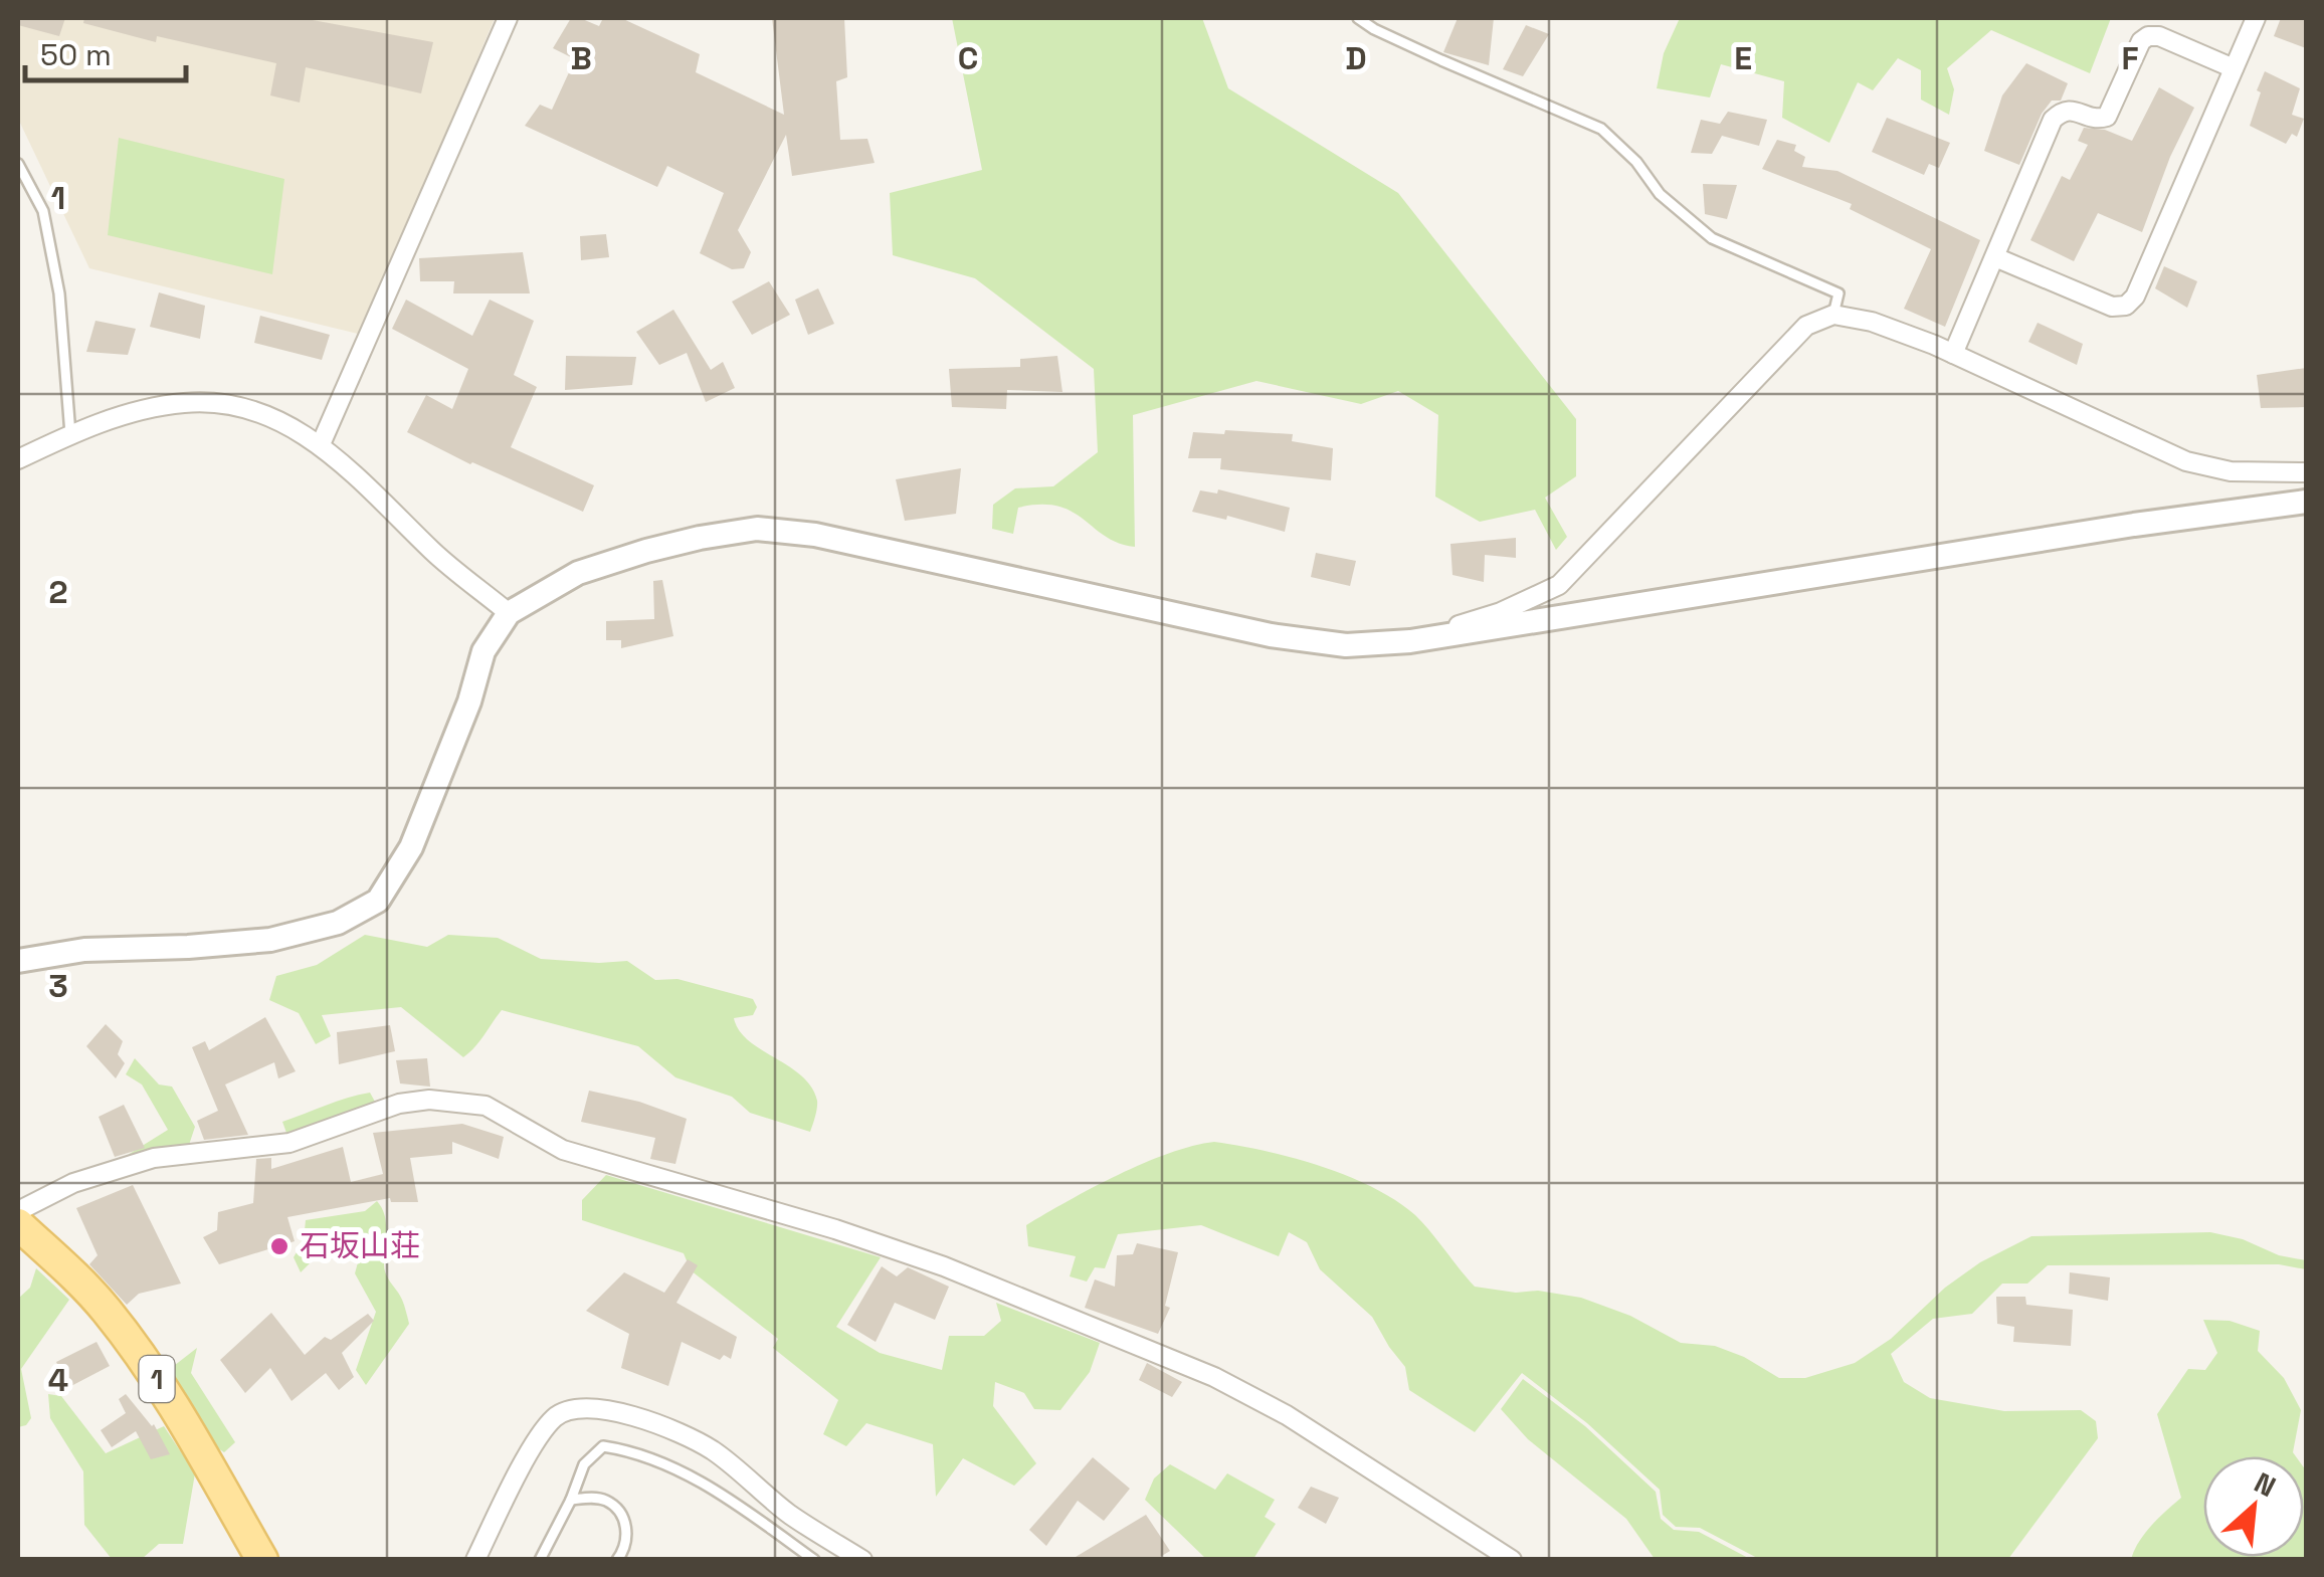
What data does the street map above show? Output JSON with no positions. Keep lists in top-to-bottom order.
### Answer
{
  "streets": {
    "main road": ["1"]
  },
  "places": ["石坂山荘"],
  "scale_bar": "50 m",
  "north": "top right",
  "grid": {
    "columns": [
      "B",
      "C",
      "D",
      "E",
      "F"
    ],
    "rows": [
      "1",
      "2",
      "3",
      "4"
    ]
  }
}
